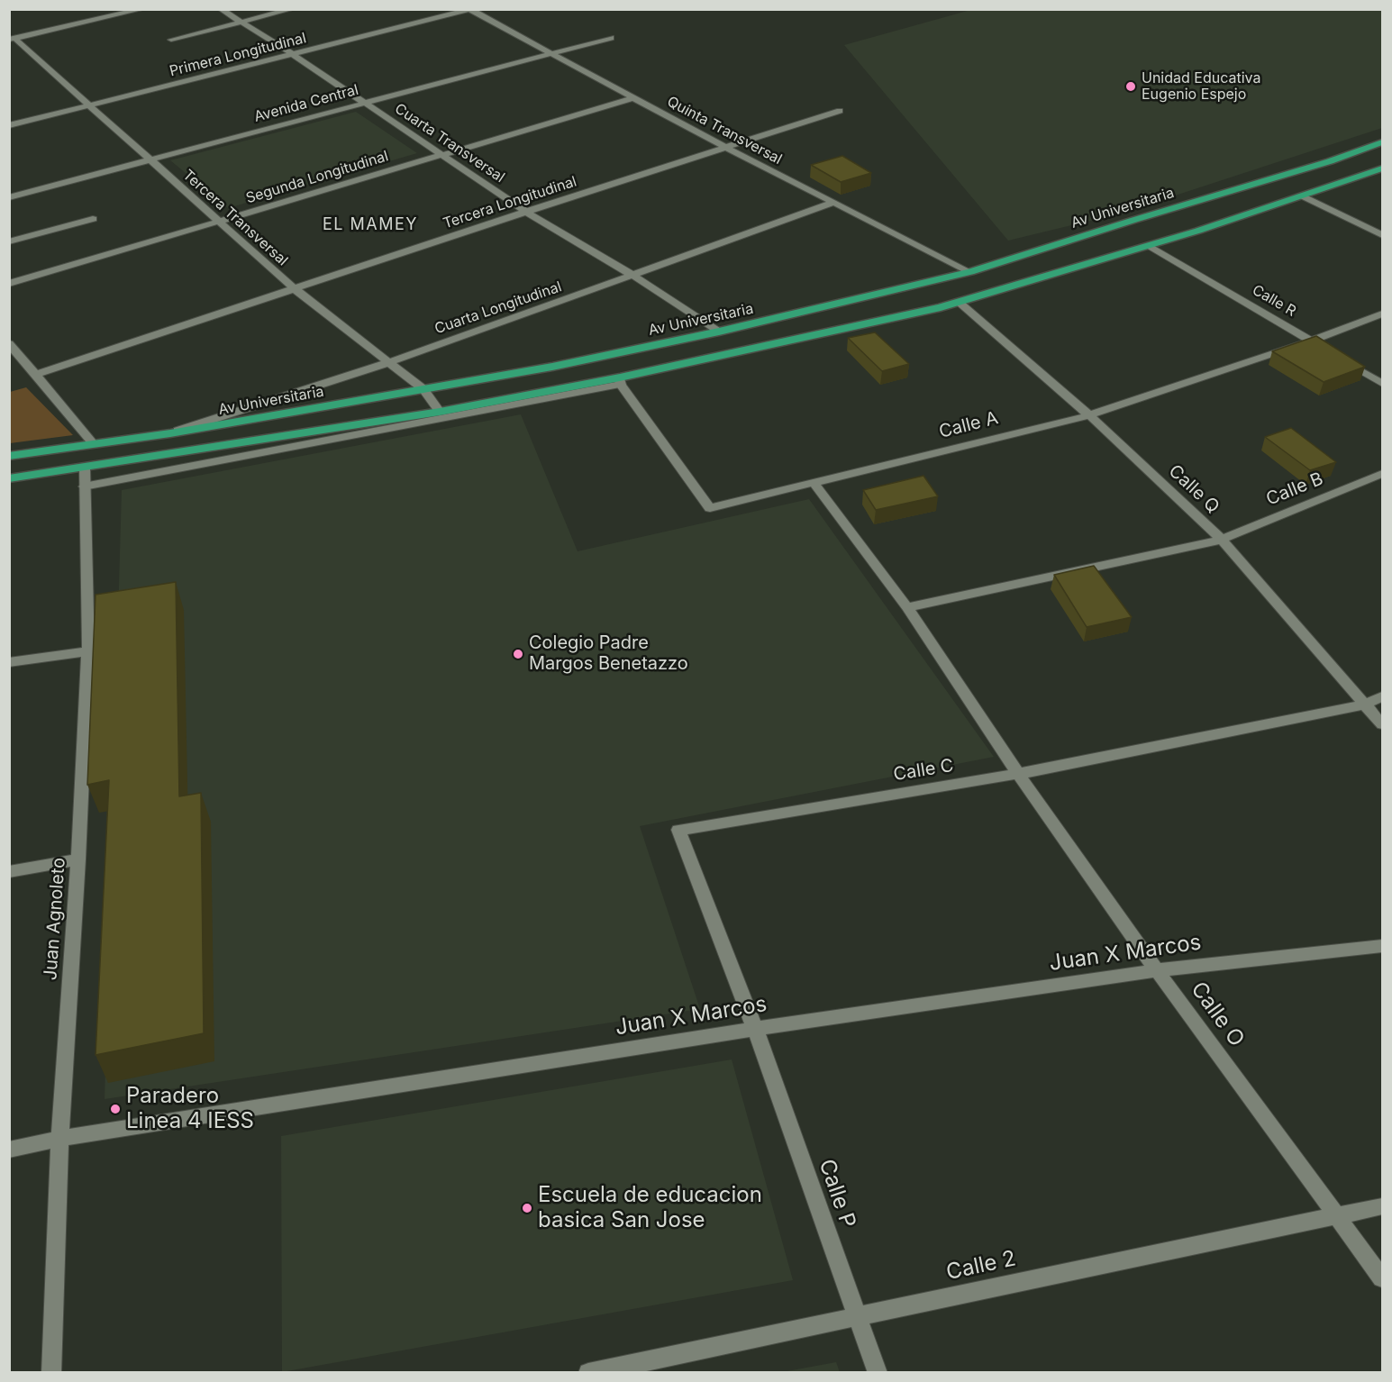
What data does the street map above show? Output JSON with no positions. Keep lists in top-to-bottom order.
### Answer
{
  "streets": {
    "highway": ["Av Universitaria"],
    "street": [
      "Primera Longitudinal",
      "Avenida Central",
      "Quinta Transversal",
      "Cuarta Transversal",
      "Segunda Longitudinal",
      "Tercera Longitudinal",
      "Tercera Transversal",
      "Calle R",
      "Cuarta Longitudinal",
      "Calle A",
      "Calle Q",
      "Calle B",
      "Calle C",
      "Juan Agnoleto",
      "Juan X Marcos",
      "Calle O",
      "Calle P",
      "Calle 2"
    ]
  },
  "crossings": [
    ["Primera Longitudinal", "Quinta Transversal"],
    ["Primera Longitudinal", "Cuarta Transversal"],
    ["Primera Longitudinal", "Tercera Transversal"],
    ["Avenida Central", "Quinta Transversal"],
    ["Avenida Central", "Cuarta Transversal"],
    ["Avenida Central", "Tercera Transversal"],
    ["Quinta Transversal", "Segunda Longitudinal"],
    ["Quinta Transversal", "Tercera Longitudinal"],
    ["Quinta Transversal", "Av Universitaria"],
    ["Quinta Transversal", "Cuarta Longitudinal"],
    ["Cuarta Transversal", "Segunda Longitudinal"],
    ["Cuarta Transversal", "Tercera Longitudinal"],
    ["Cuarta Transversal", "Av Universitaria"],
    ["Cuarta Transversal", "Cuarta Longitudinal"],
    ["Segunda Longitudinal", "Tercera Transversal"],
    ["Tercera Longitudinal", "Tercera Transversal"],
    ["Av Universitaria", "Tercera Transversal"],
    ["Av Universitaria", "Cuarta Longitudinal"],
    ["Tercera Transversal", "Cuarta Longitudinal"],
    ["Calle R", "Calle A"],
    ["Calle A", "Calle Q"],
    ["Calle A", "Calle O"],
    ["Calle Q", "Calle B"],
    ["Calle Q", "Calle C"],
    ["Calle B", "Calle O"],
    ["Calle C", "Juan X Marcos"],
    ["Calle C", "Calle O"],
    ["Calle C", "Calle P"],
    ["Juan Agnoleto", "Juan X Marcos"],
    ["Juan X Marcos", "Calle O"],
    ["Juan X Marcos", "Calle P"],
    ["Calle O", "Calle 2"],
    ["Calle P", "Calle 2"]
  ],
  "districts": ["EL MAMEY"],
  "places": [
    "Unidad Educativa Eugenio Espejo",
    "Colegio Padre Margos Benetazzo",
    "Paradero Linea 4 IESS",
    "Escuela de educacion basica San Jose"
  ]
}
